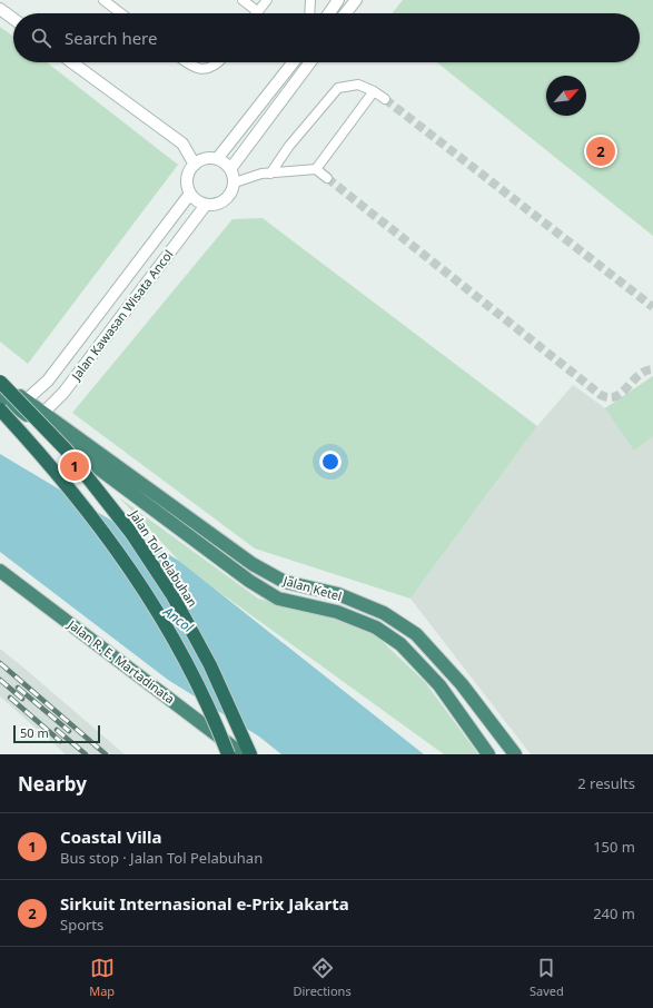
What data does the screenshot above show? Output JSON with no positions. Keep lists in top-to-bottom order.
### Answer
{
  "streets": {
    "highway": ["Jalan Tol Pelabuhan", "Jalan Ketel", "Jalan R. E. Martadinata"],
    "street": ["Jalan Kawasan Wisata Ancol"]
  },
  "crossings": [
    ["Jalan Kawasan Wisata Ancol", "Jalan Ketel"]
  ],
  "water": ["Ancol"],
  "scale_bar": "50 m",
  "north": "top right",
  "page": {
    "search": "Search here",
    "pins": ["2", "1"],
    "scale": "50 m",
    "heading": ["Nearby", "2 results"],
    "list": [
      {
        "mark": "1",
        "name": "Coastal Villa",
        "note": "Bus stop · Jalan Tol Pelabuhan",
        "value": "150 m"
      },
      {
        "mark": "2",
        "name": "Sirkuit Internasional e-Prix Jakarta",
        "note": "Sports",
        "value": "240 m"
      }
    ],
    "nav": ["Map", "Directions", "Saved"]
  }
}
